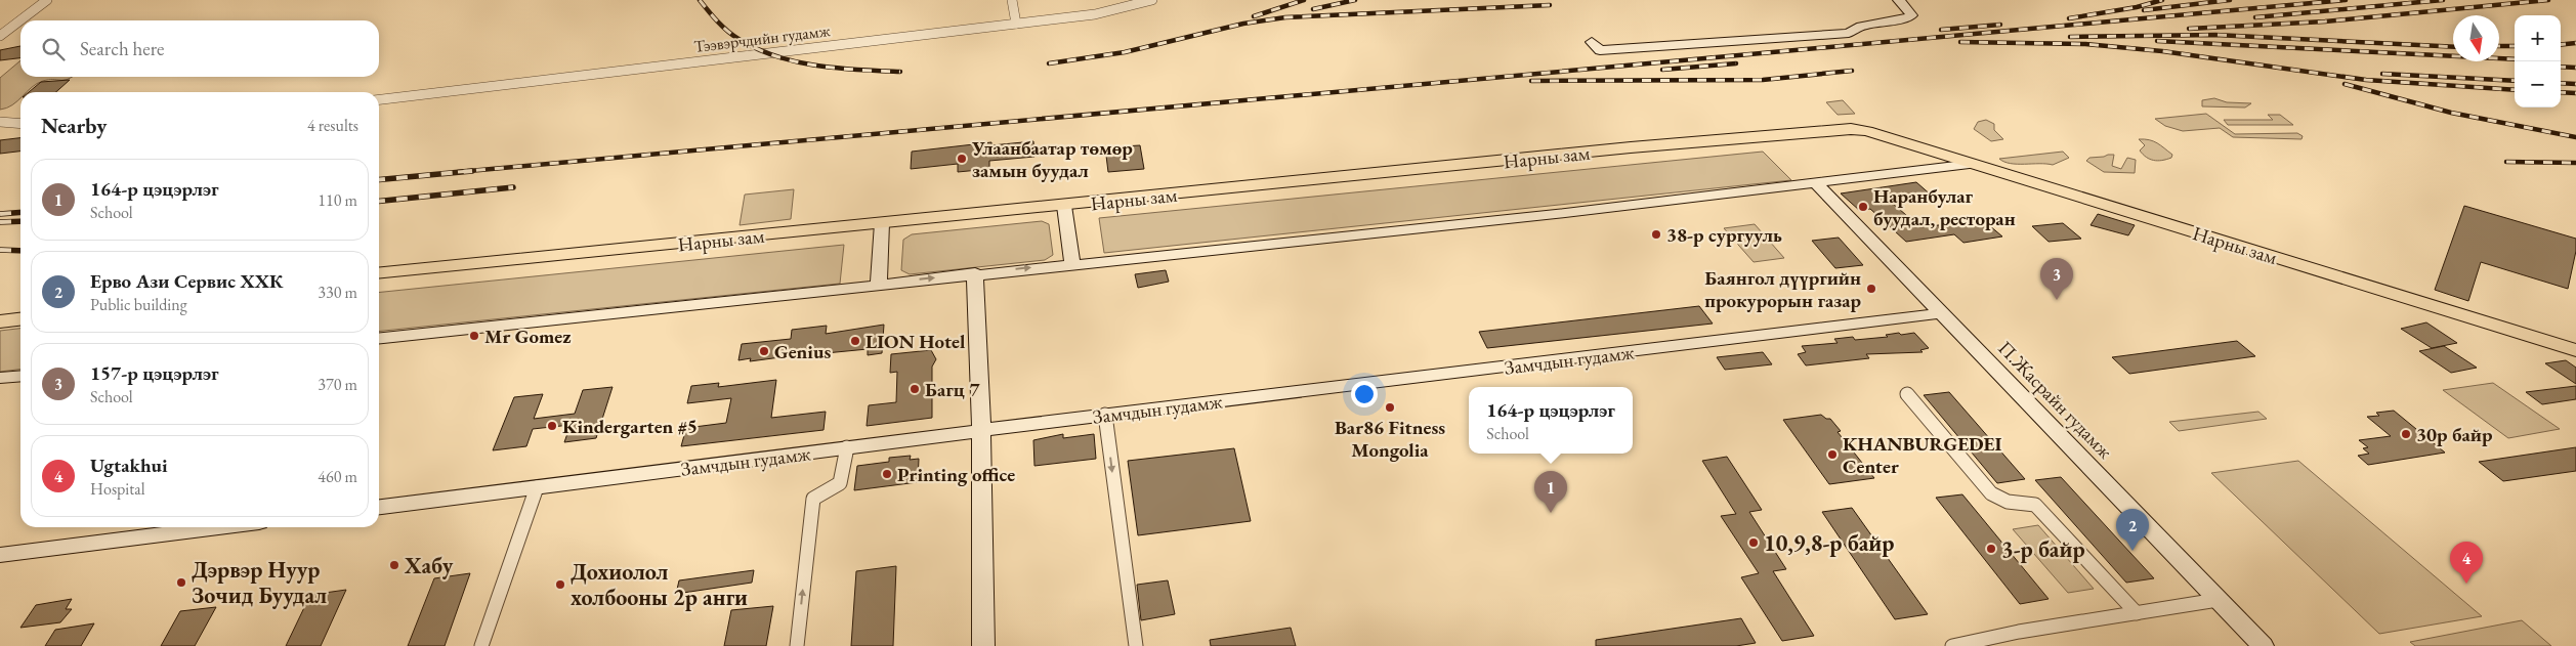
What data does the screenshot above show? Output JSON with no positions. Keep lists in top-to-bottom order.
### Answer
{
  "streets": {
    "main road": ["Нарны зам"],
    "street": ["Тээвэрчдийн гудамж", "Замчдын гудамж", "П.Жасрайн гудамж"]
  },
  "crossings": [
    ["Замчдын гудамж", "П.Жасрайн гудамж"]
  ],
  "places": [
    "Улаанбаатар төмөр замын буудал",
    "Наранбулаг буудал, ресторан",
    "38-р сургууль",
    "Баянгол дүүргийн прокурорын газар",
    "Mr Gomez",
    "LION Hotel",
    "Genius",
    "Багц 7",
    "Bar86 Fitness Mongolia",
    "Kindergarten #5",
    "30р байр",
    "KHANBURGEDEI Center",
    "Printing office",
    "10,9,8-р байр",
    "3-р байр",
    "Хабу",
    "Дэрвэр Нуур Зочид Буудал",
    "Дохиолол холбооны 2р анги"
  ],
  "north": "bottom",
  "page": {
    "map_buttons": ["+", "−"],
    "search": "Search here",
    "heading": ["Nearby", "4 results"],
    "list": [
      {
        "mark": "1",
        "name": "164-р цэцэрлэг",
        "note": "School",
        "value": "110 m"
      },
      {
        "mark": "2",
        "name": "Ерво Ази Сервис ХХК",
        "note": "Public building",
        "value": "330 m"
      },
      {
        "mark": "3",
        "name": "157-р цэцэрлэг",
        "note": "School",
        "value": "370 m"
      },
      {
        "mark": "4",
        "name": "Ugtakhui",
        "note": "Hospital",
        "value": "460 m"
      }
    ],
    "pins": [
      "3",
      "1",
      "2",
      "4"
    ],
    "popup": ["164-р цэцэрлэг", "School"]
  }
}
